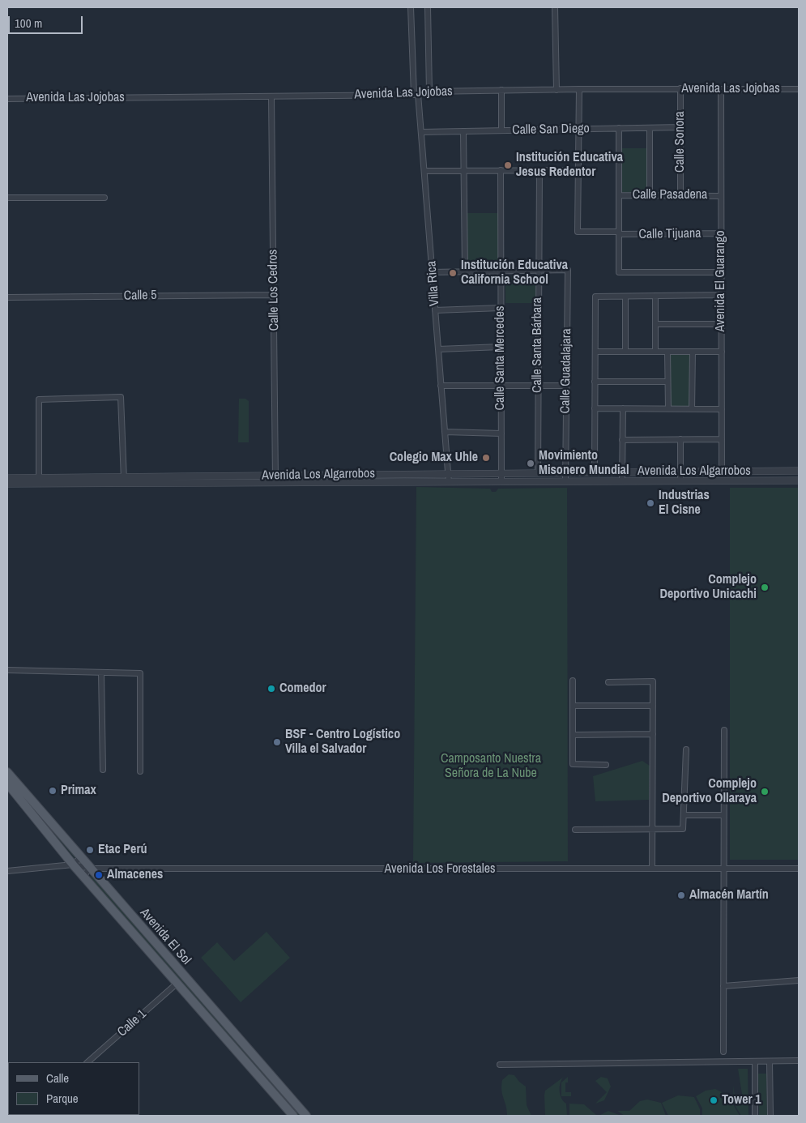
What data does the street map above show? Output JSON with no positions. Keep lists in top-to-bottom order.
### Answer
{
  "streets": {
    "main road": ["Avenida El Sol"],
    "street": [
      "Avenida Las Jojobas",
      "Calle San Diego",
      "Calle Sonora",
      "Calle Pasadena",
      "Calle Tijuana",
      "Avenida El Guarango",
      "Villa Rica",
      "Calle Los Cedros",
      "Calle 5",
      "Calle Santa Bárbara",
      "Calle Santa Mercedes",
      "Calle Guadalajara",
      "Avenida Los Algarrobos",
      "Avenida Los Forestales",
      "Calle 1"
    ]
  },
  "crossings": [
    ["Avenida Las Jojobas", "Calle Sonora"],
    ["Avenida Las Jojobas", "Avenida El Guarango"],
    ["Avenida Las Jojobas", "Villa Rica"],
    ["Avenida Las Jojobas", "Calle Los Cedros"],
    ["Calle San Diego", "Calle Sonora"],
    ["Calle San Diego", "Villa Rica"],
    ["Calle Sonora", "Calle Pasadena"],
    ["Calle Pasadena", "Avenida El Guarango"],
    ["Calle Tijuana", "Avenida El Guarango"],
    ["Avenida El Guarango", "Avenida Los Algarrobos"],
    ["Villa Rica", "Avenida Los Algarrobos"],
    ["Calle Los Cedros", "Calle 5"],
    ["Calle Los Cedros", "Avenida Los Algarrobos"],
    ["Calle Santa Bárbara", "Calle Guadalajara"],
    ["Calle Santa Bárbara", "Avenida Los Algarrobos"],
    ["Calle Santa Mercedes", "Avenida Los Algarrobos"],
    ["Calle Guadalajara", "Avenida Los Algarrobos"],
    ["Avenida Los Forestales", "Avenida El Sol"],
    ["Avenida El Sol", "Calle 1"]
  ],
  "parks": ["Camposanto Nuestra Señora de La Nube"],
  "places": [
    "Institución Educativa Jesus Redentor",
    "Institución Educativa California School",
    "Colegio Max Uhle",
    "Movimiento Misonero Mundial",
    "Industrias El Cisne",
    "Complejo Deportivo Unicachi",
    "Comedor",
    "BSF - Centro Logístico Villa el Salvador",
    "Primax",
    "Complejo Deportivo Ollaraya",
    "Etac Perú",
    "Almacenes",
    "Almacén Martín",
    "Tower 1"
  ],
  "legend": ["Calle", "Parque"],
  "scale_bar": "100 m"
}
